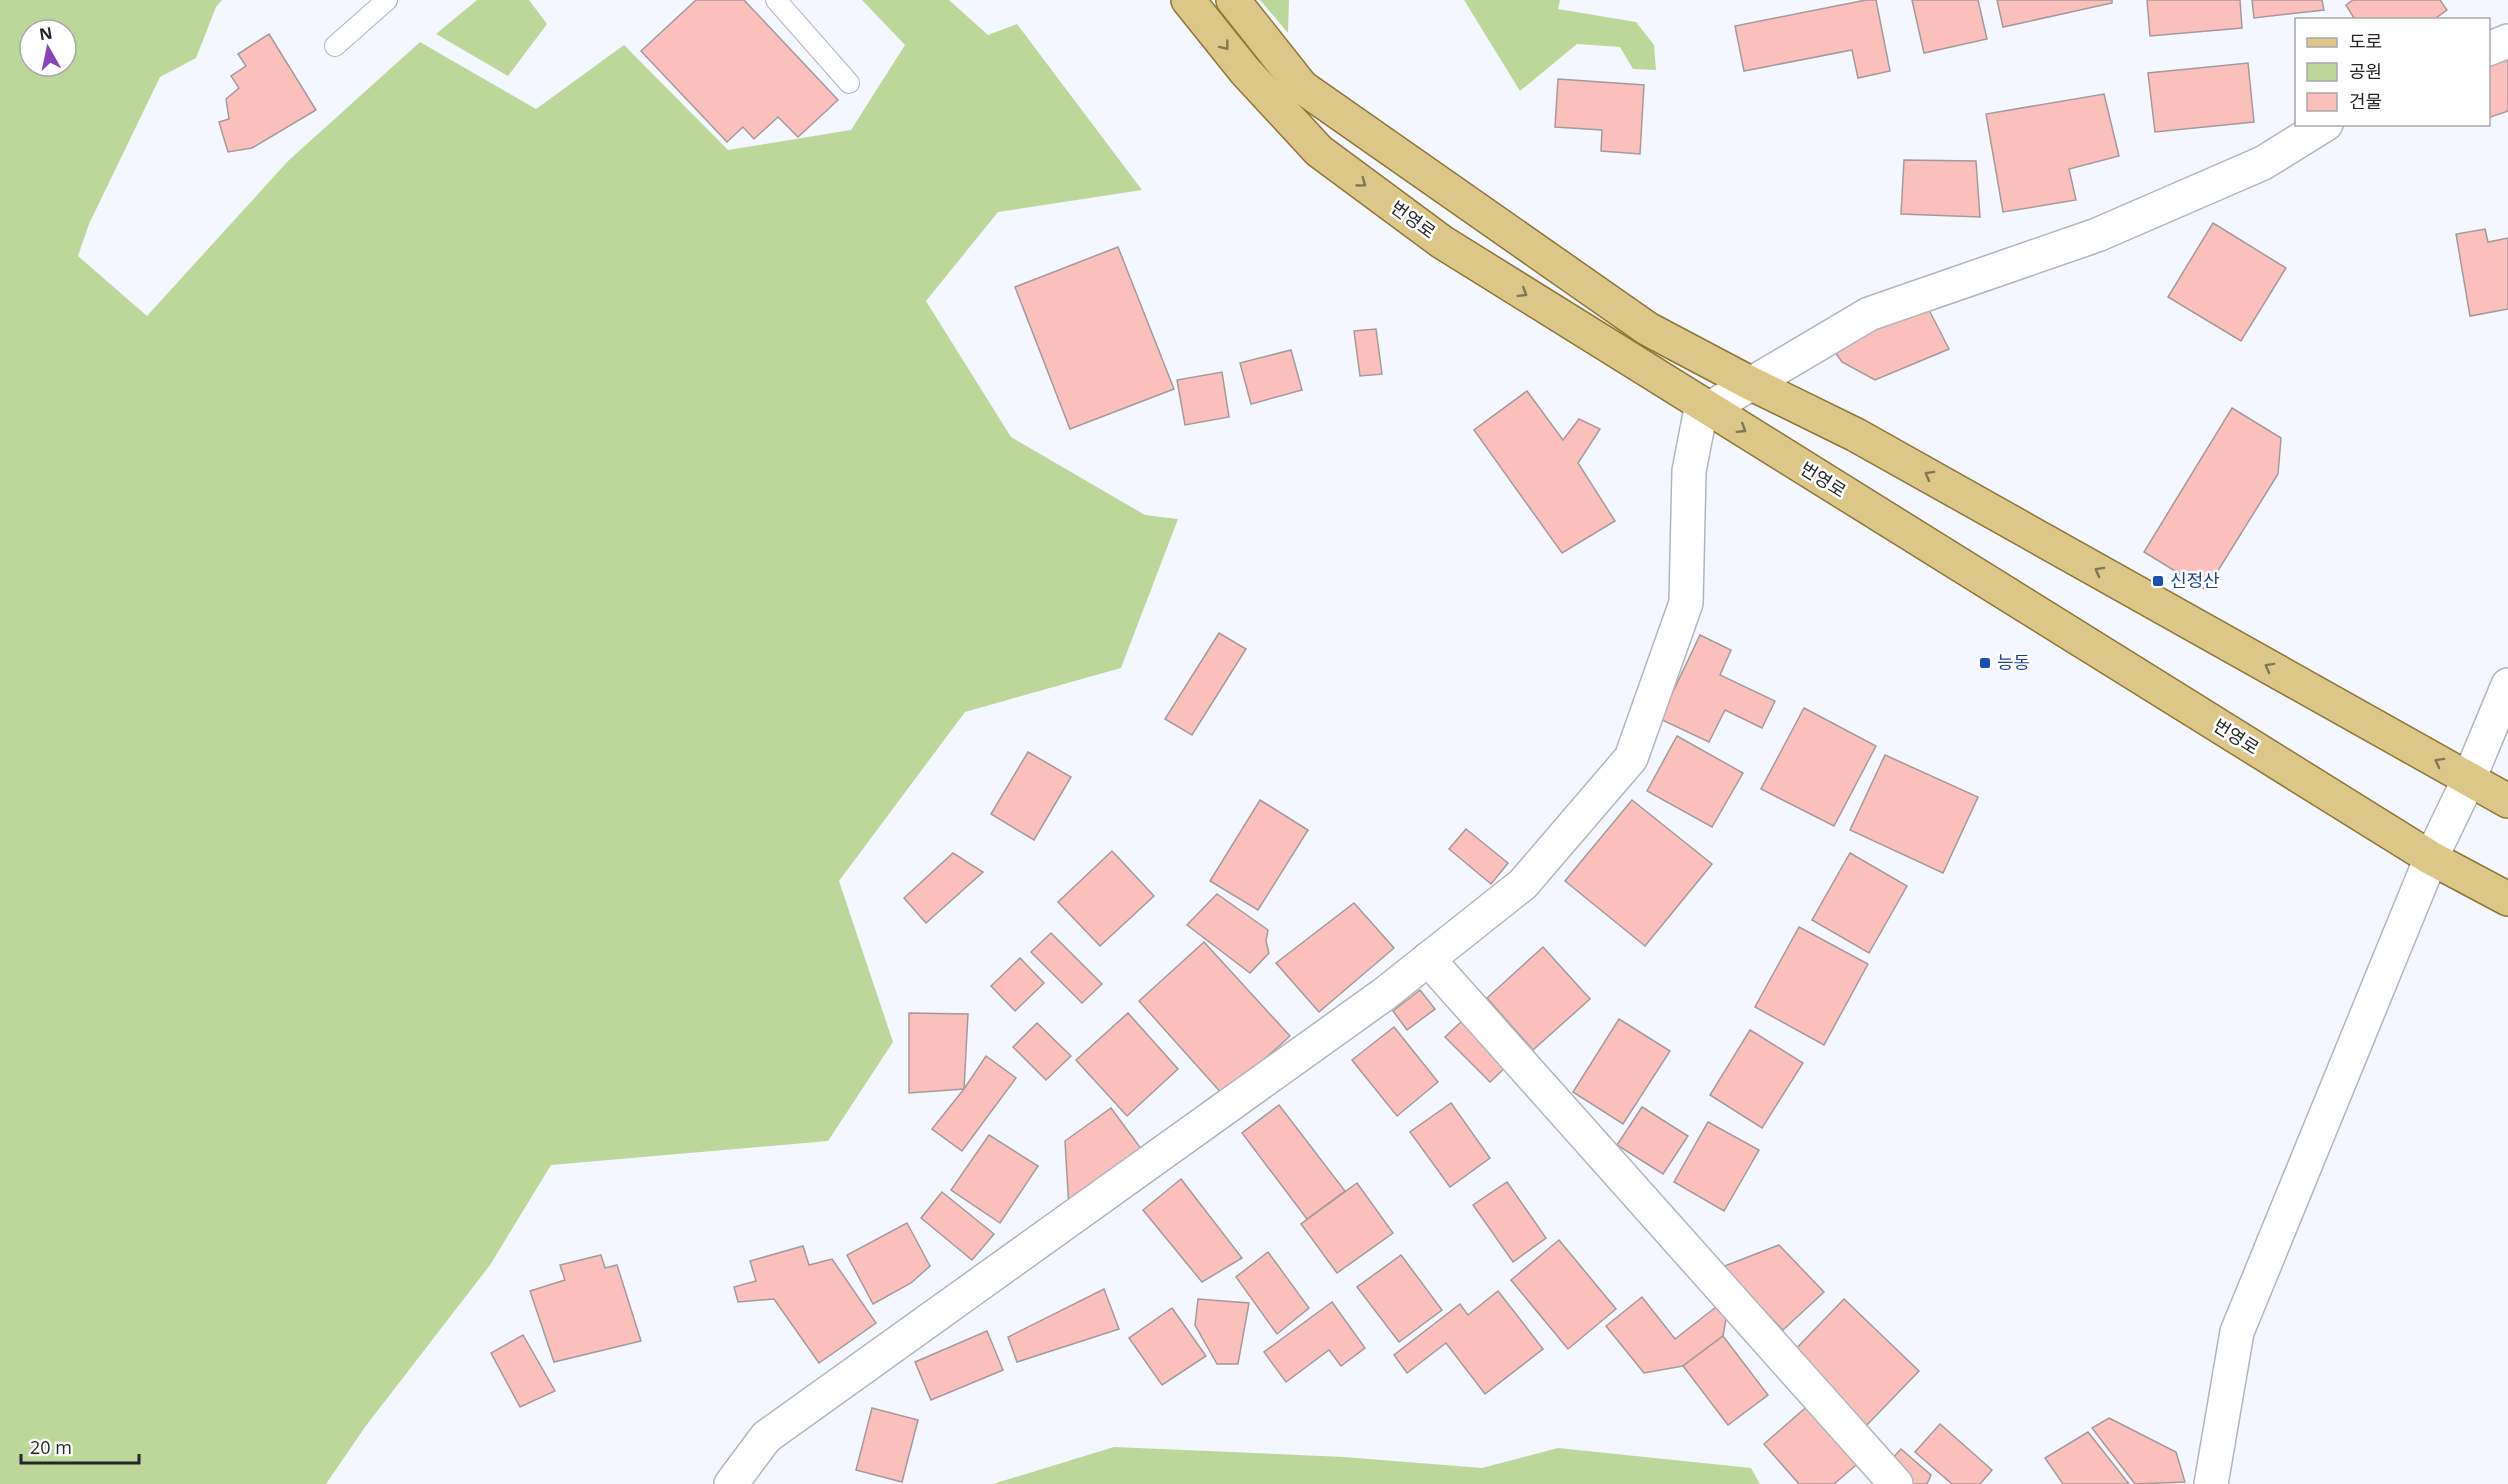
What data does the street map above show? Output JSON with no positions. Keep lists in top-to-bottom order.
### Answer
{
  "streets": {
    "main road": ["번영로"]
  },
  "places": {
    "transit": ["신정산", "능동"]
  },
  "legend": ["도로", "공원", "건물"],
  "scale_bar": "20 m",
  "north": "top"
}
